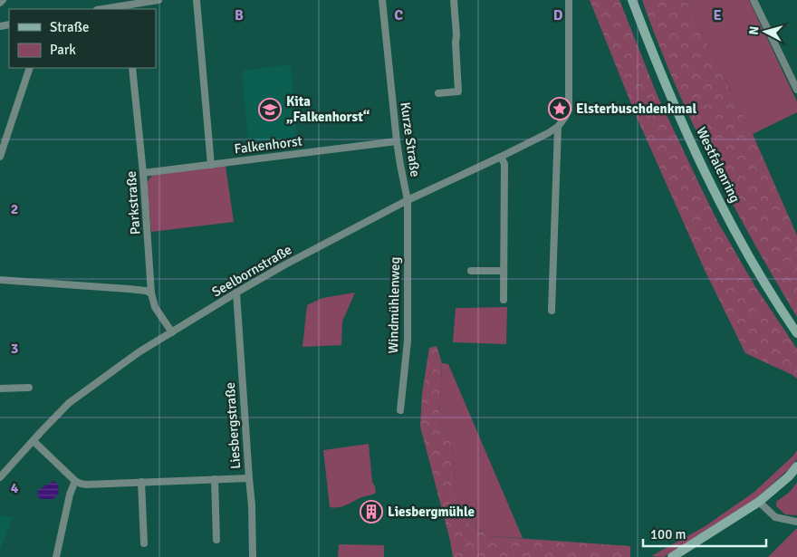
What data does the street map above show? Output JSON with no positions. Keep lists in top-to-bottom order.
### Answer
{
  "streets": {
    "main road": ["Westfalenring"],
    "street": [
      "Kurze Straße",
      "Falkenhorst",
      "Parkstraße",
      "Seelbornstraße",
      "Windmühlenweg",
      "Liesbergstraße"
    ]
  },
  "crossings": [
    ["Kurze Straße", "Falkenhorst"],
    ["Kurze Straße", "Seelbornstraße"],
    ["Kurze Straße", "Windmühlenweg"],
    ["Falkenhorst", "Parkstraße"],
    ["Parkstraße", "Seelbornstraße"],
    ["Seelbornstraße", "Windmühlenweg"],
    ["Seelbornstraße", "Liesbergstraße"]
  ],
  "places": {
    "place": ["Elsterbuschdenkmal"],
    "school or university": ["Kita „Falkenhorst“"],
    "building": ["Liesbergmühle"]
  },
  "legend": ["Straße", "Park"],
  "scale_bar": "100 m",
  "north": "left",
  "grid": {
    "columns": [
      "B",
      "C",
      "D",
      "E"
    ],
    "rows": ["2", "3", "4"]
  }
}
